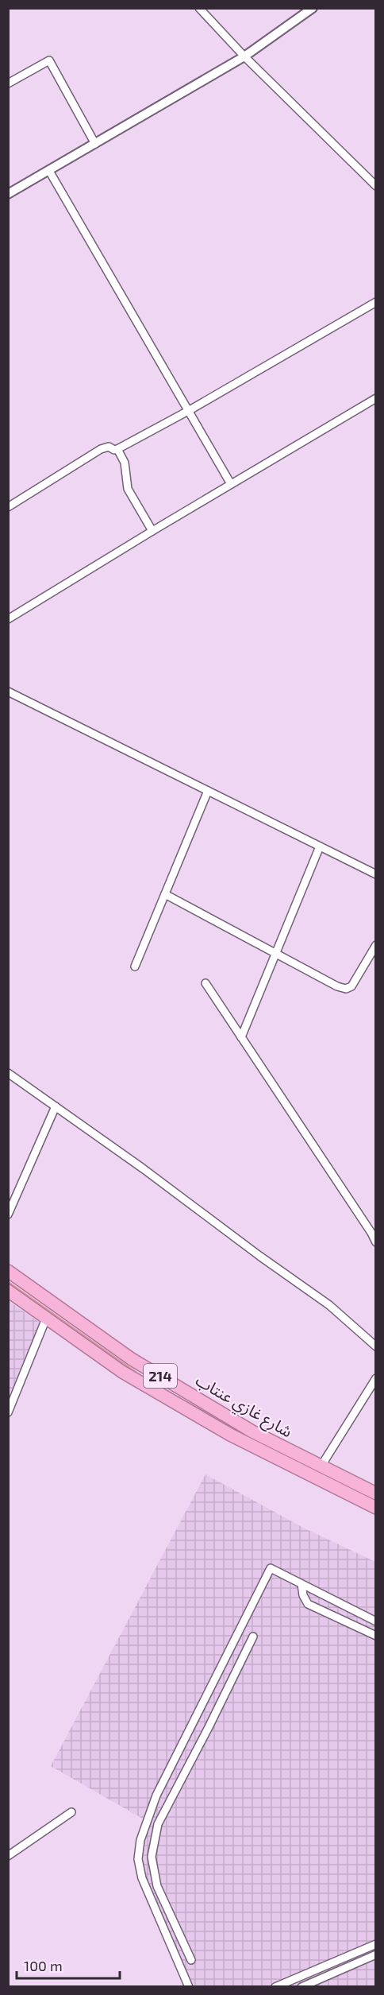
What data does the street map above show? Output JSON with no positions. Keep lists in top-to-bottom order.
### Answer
{
  "streets": {
    "highway": ["214", "شارع غازي عنتاب"]
  },
  "scale_bar": "100 m"
}
